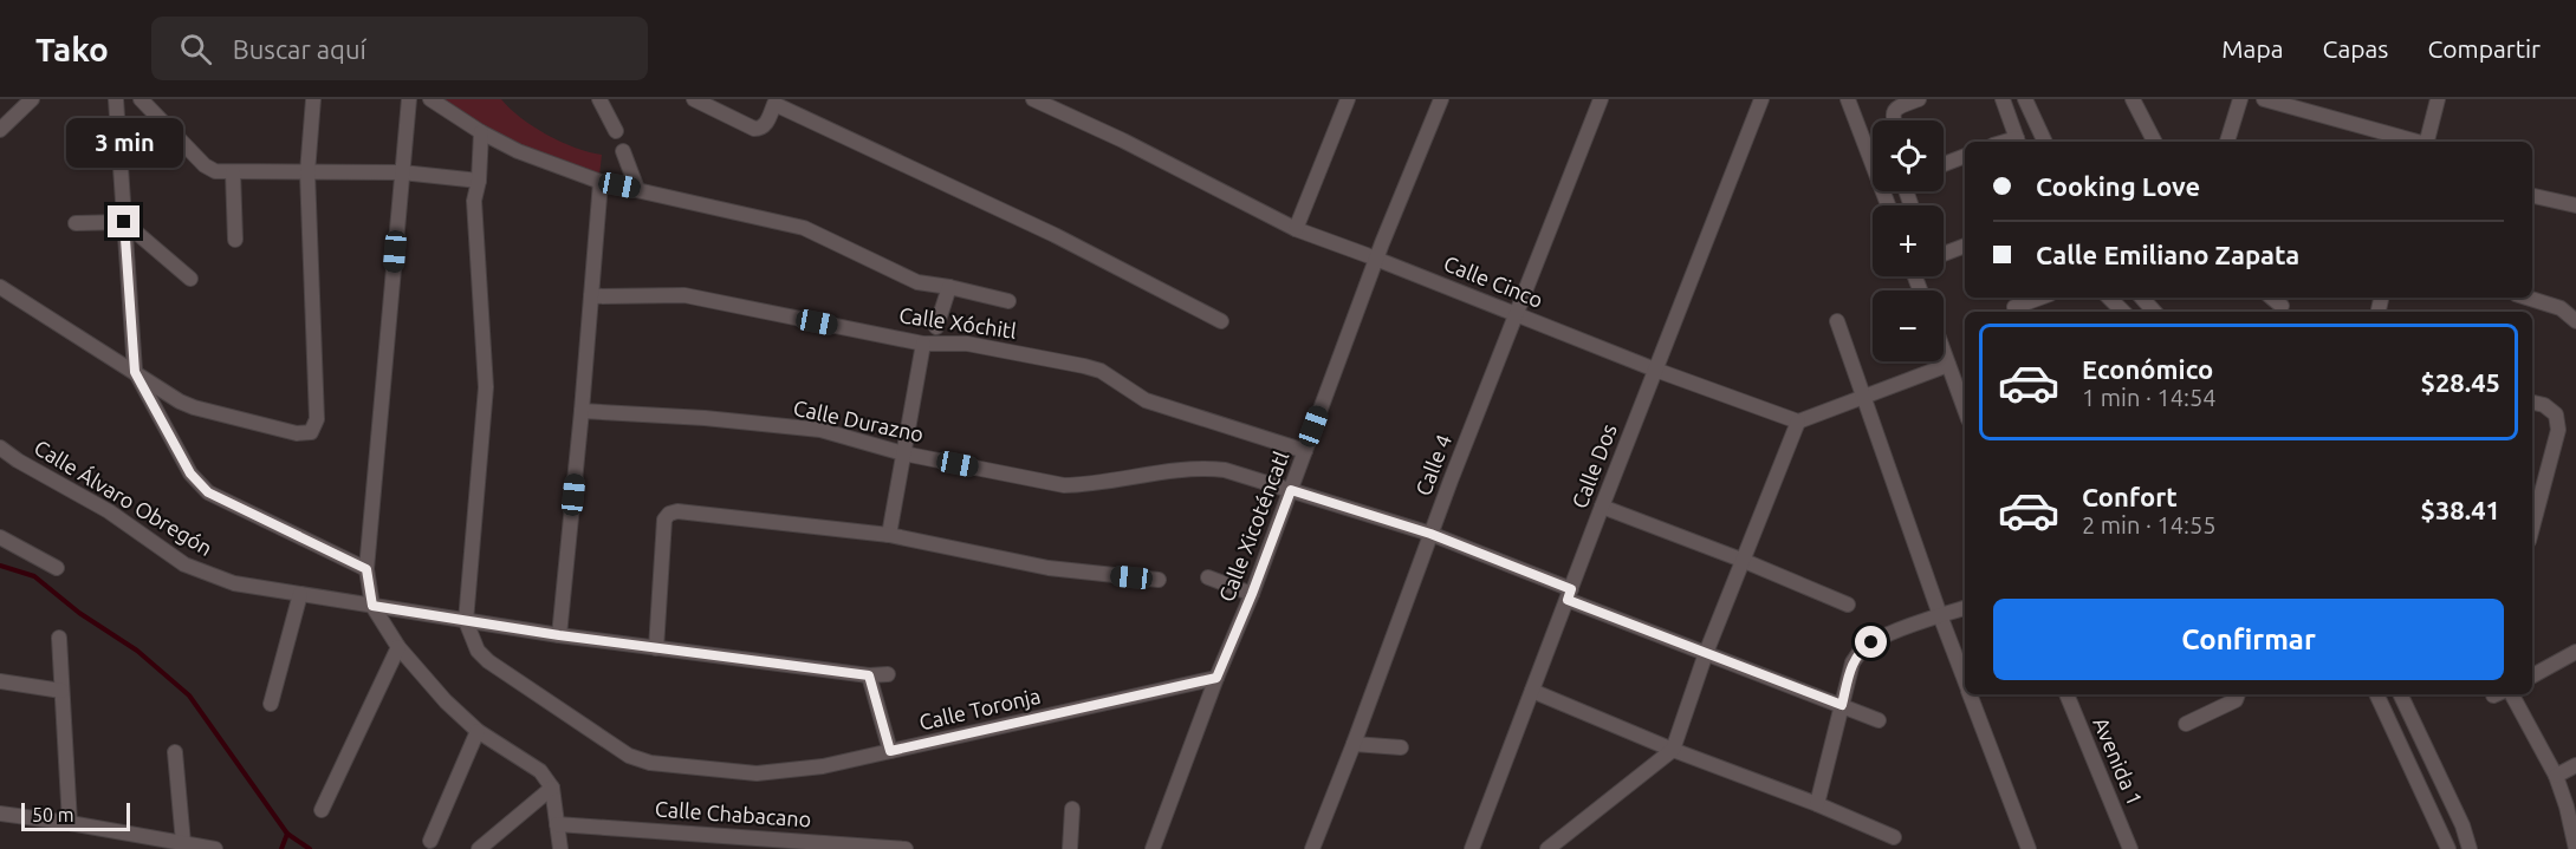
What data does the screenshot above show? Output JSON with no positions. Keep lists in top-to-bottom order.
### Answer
{
  "streets": {
    "street": [
      "Calle Cinco",
      "Calle Xóchitl",
      "Calle Durazno",
      "Calle 4",
      "Calle Dos",
      "Calle Álvaro Obregón",
      "Calle Xicoténcatl",
      "Calle Toronja",
      "Avenida 1",
      "Calle Chabacano"
    ]
  },
  "crossings": [
    ["Calle Cinco", "Calle 4"],
    ["Calle Cinco", "Calle Dos"],
    ["Calle Cinco", "Calle Xicoténcatl"],
    ["Calle Xóchitl", "Calle Xicoténcatl"],
    ["Calle Durazno", "Calle 4"],
    ["Calle Durazno", "Calle Dos"],
    ["Calle Durazno", "Calle Xicoténcatl"],
    ["Calle Álvaro Obregón", "Calle Toronja"],
    ["Calle Xicoténcatl", "Calle Toronja"]
  ],
  "scale_bar": "50 m",
  "page": {
    "header": "Tako",
    "search": "Buscar aquí",
    "nav": ["Mapa", "Capas", "Compartir"],
    "bubble": "3 min",
    "map_buttons": ["+", "−"],
    "banner": ["Cooking Love", "Calle Emiliano Zapata"],
    "list": [
      {
        "name": "Económico",
        "note": "1 min · 14:54",
        "value": "$28.45"
      },
      {
        "name": "Confort",
        "note": "2 min · 14:55",
        "value": "$38.41"
      }
    ],
    "buttons": "Confirmar",
    "scale": "50 m"
  }
}
